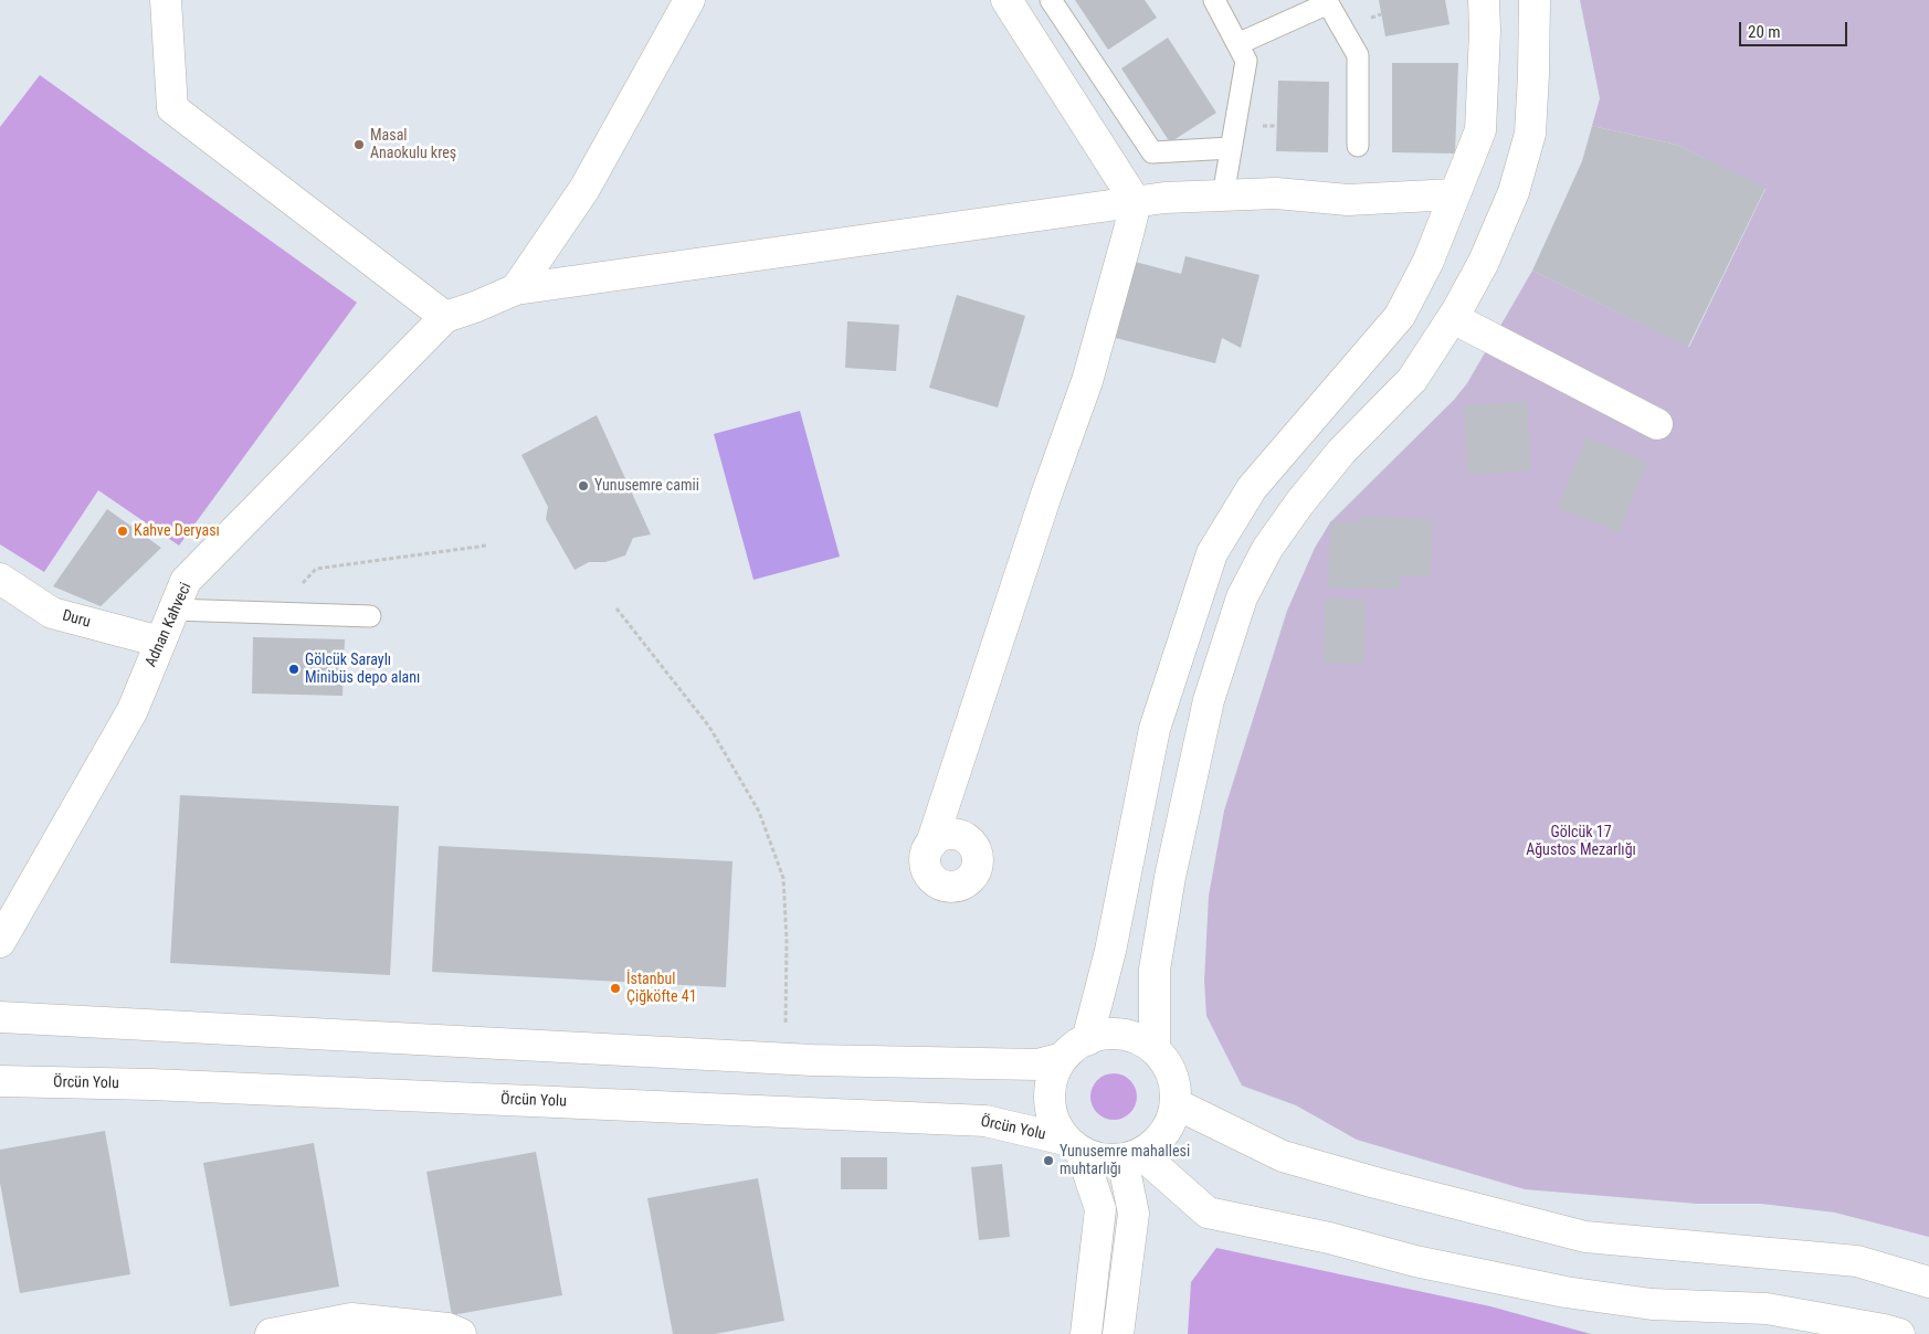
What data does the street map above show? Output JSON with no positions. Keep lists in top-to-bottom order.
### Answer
{
  "streets": {
    "main road": ["Duru", "Adnan Kahveci", "Örcün Yolu"]
  },
  "crossings": [
    ["Duru", "Adnan Kahveci"]
  ],
  "parks": ["Gölcük 17 Ağustos Mezarlığı"],
  "places": [
    "Masal Anaokulu kreş",
    "Yunusemre camii",
    "Kahve Deryası",
    "Gölcük Saraylı Minibüs depo alanı",
    "İstanbul Çiğköfte 41",
    "Yunusemre mahallesi muhtarlığı"
  ],
  "scale_bar": "20 m"
}
